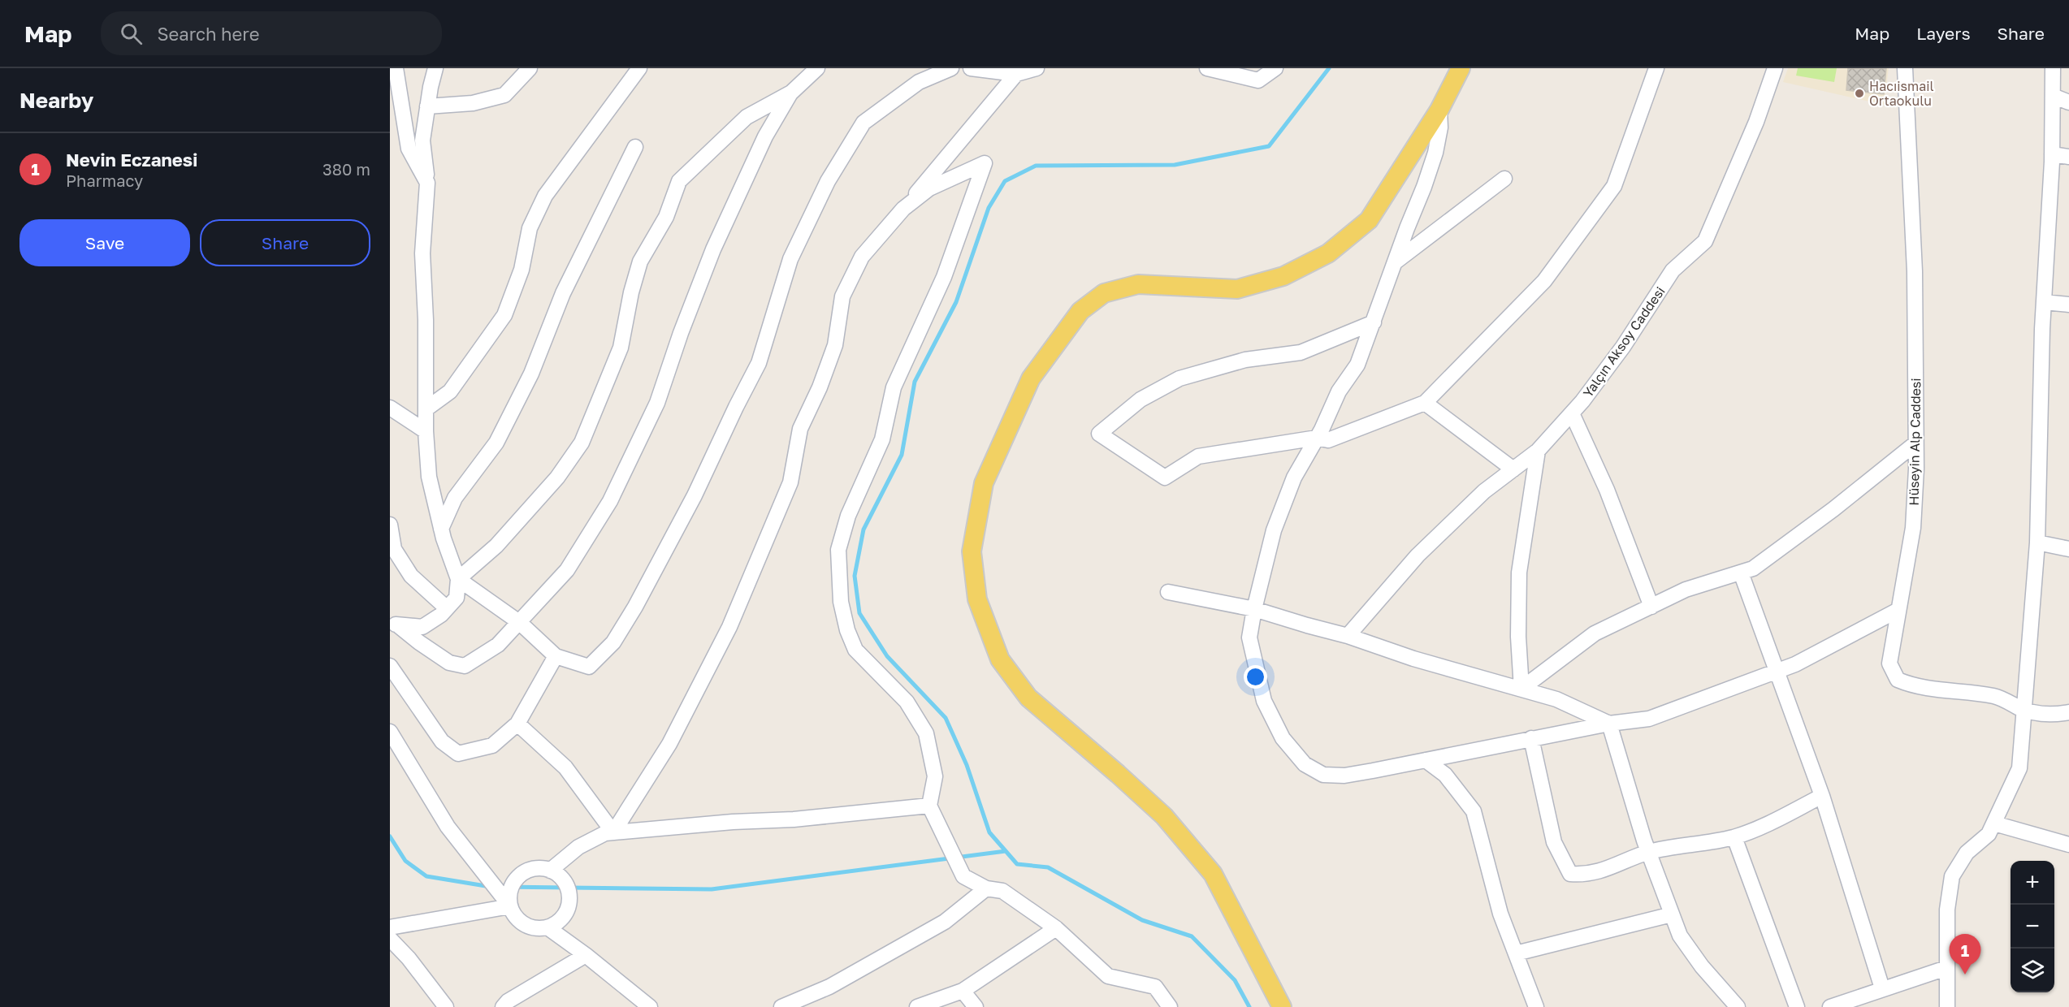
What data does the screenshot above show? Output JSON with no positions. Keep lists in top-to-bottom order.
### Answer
{
  "streets": {
    "street": ["Yalçın Aksoy Caddesi", "Hüseyin Alp Caddesi"]
  },
  "places": ["Hacıismail Ortaokulu"],
  "page": {
    "header": "Map",
    "search": "Search here",
    "nav": ["Map", "Layers", "Share"],
    "heading": "Nearby",
    "list": [
      {
        "mark": "1",
        "name": "Nevin Eczanesi",
        "note": "Pharmacy",
        "value": "380 m"
      }
    ],
    "buttons": ["Save", "Share"],
    "map_buttons": ["+", "−"],
    "pins": "1"
  }
}
